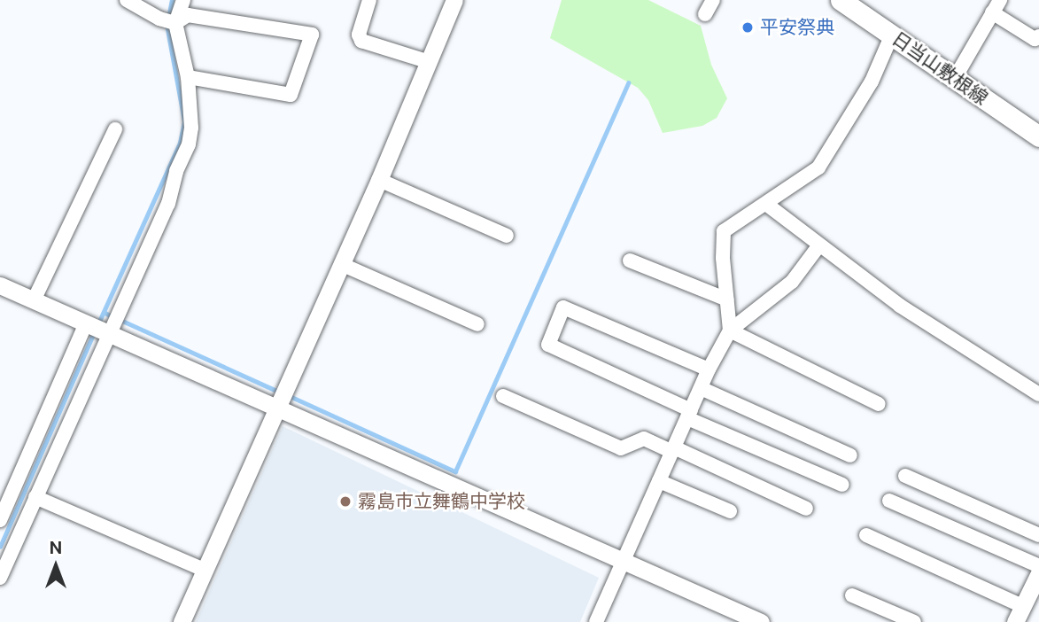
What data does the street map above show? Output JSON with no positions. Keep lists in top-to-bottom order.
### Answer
{
  "streets": {
    "main road": ["日当山敷根線"]
  },
  "places": ["平安祭典", "霧島市立舞鶴中学校"],
  "north": "top"
}
